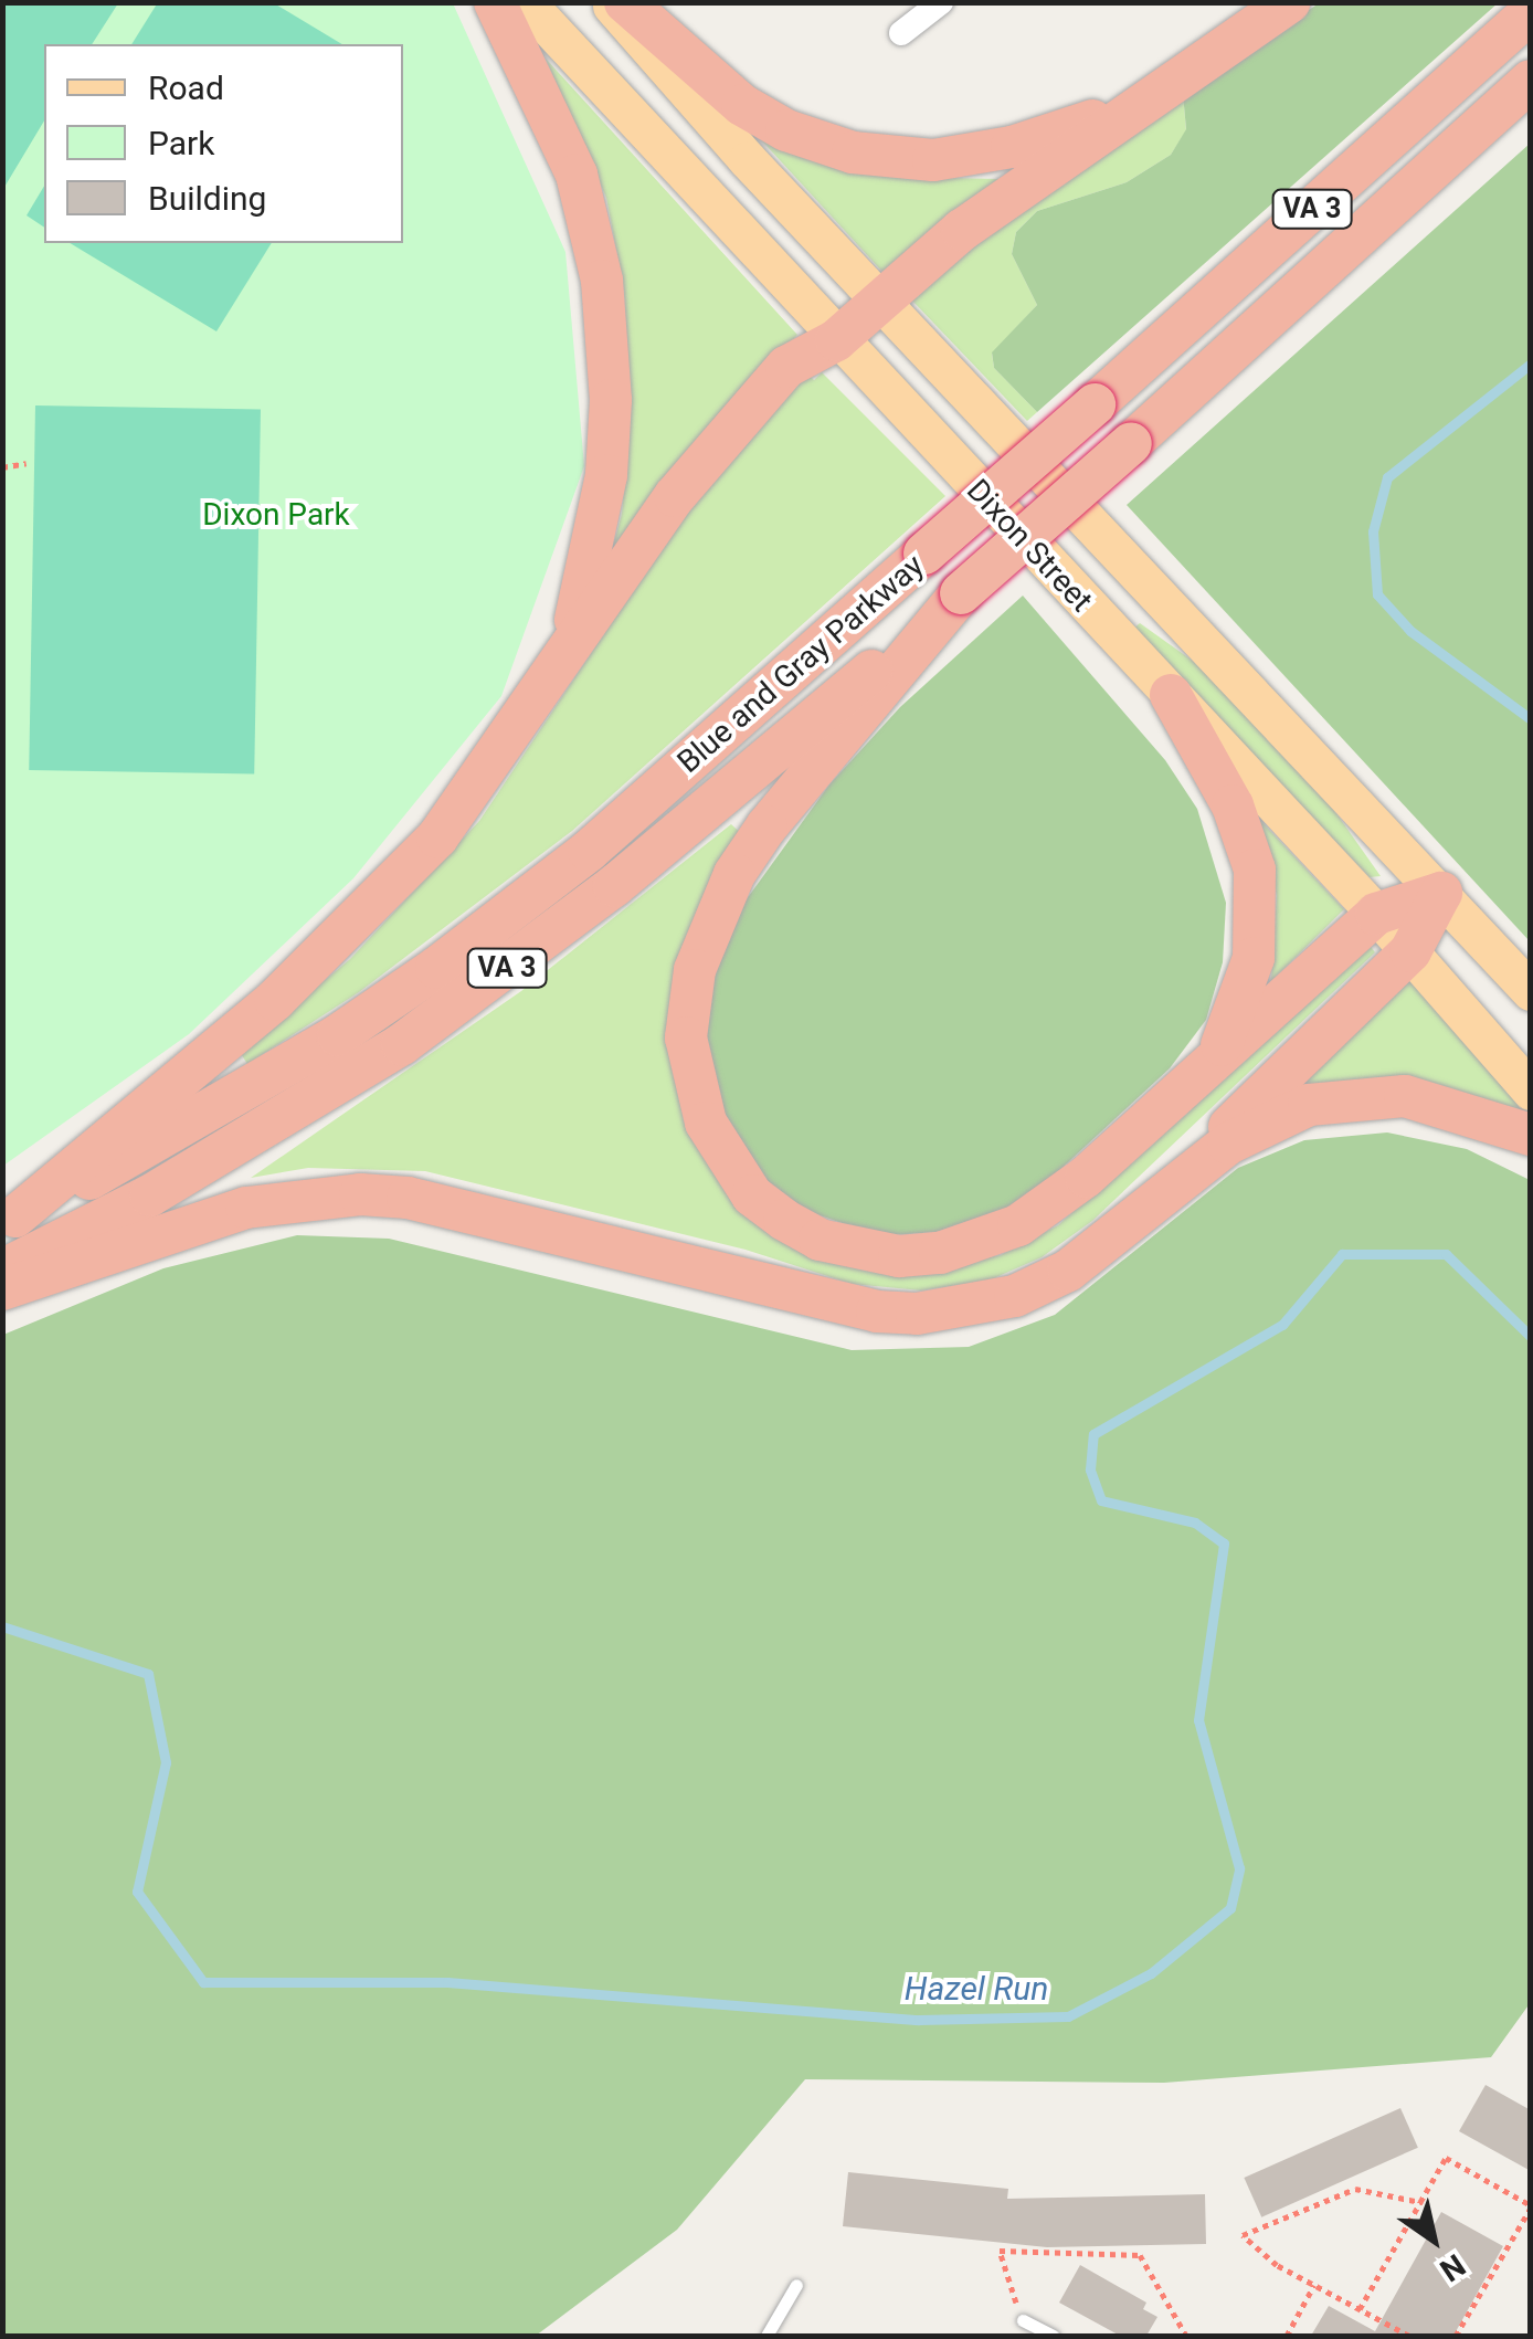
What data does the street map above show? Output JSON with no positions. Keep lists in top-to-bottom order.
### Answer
{
  "streets": {
    "highway": ["VA 3", "Blue and Gray Parkway"],
    "main road": ["Dixon Street"]
  },
  "water": ["Hazel Run"],
  "parks": ["Dixon Park"],
  "legend": ["Road", "Park", "Building"],
  "north": "bottom right"
}
